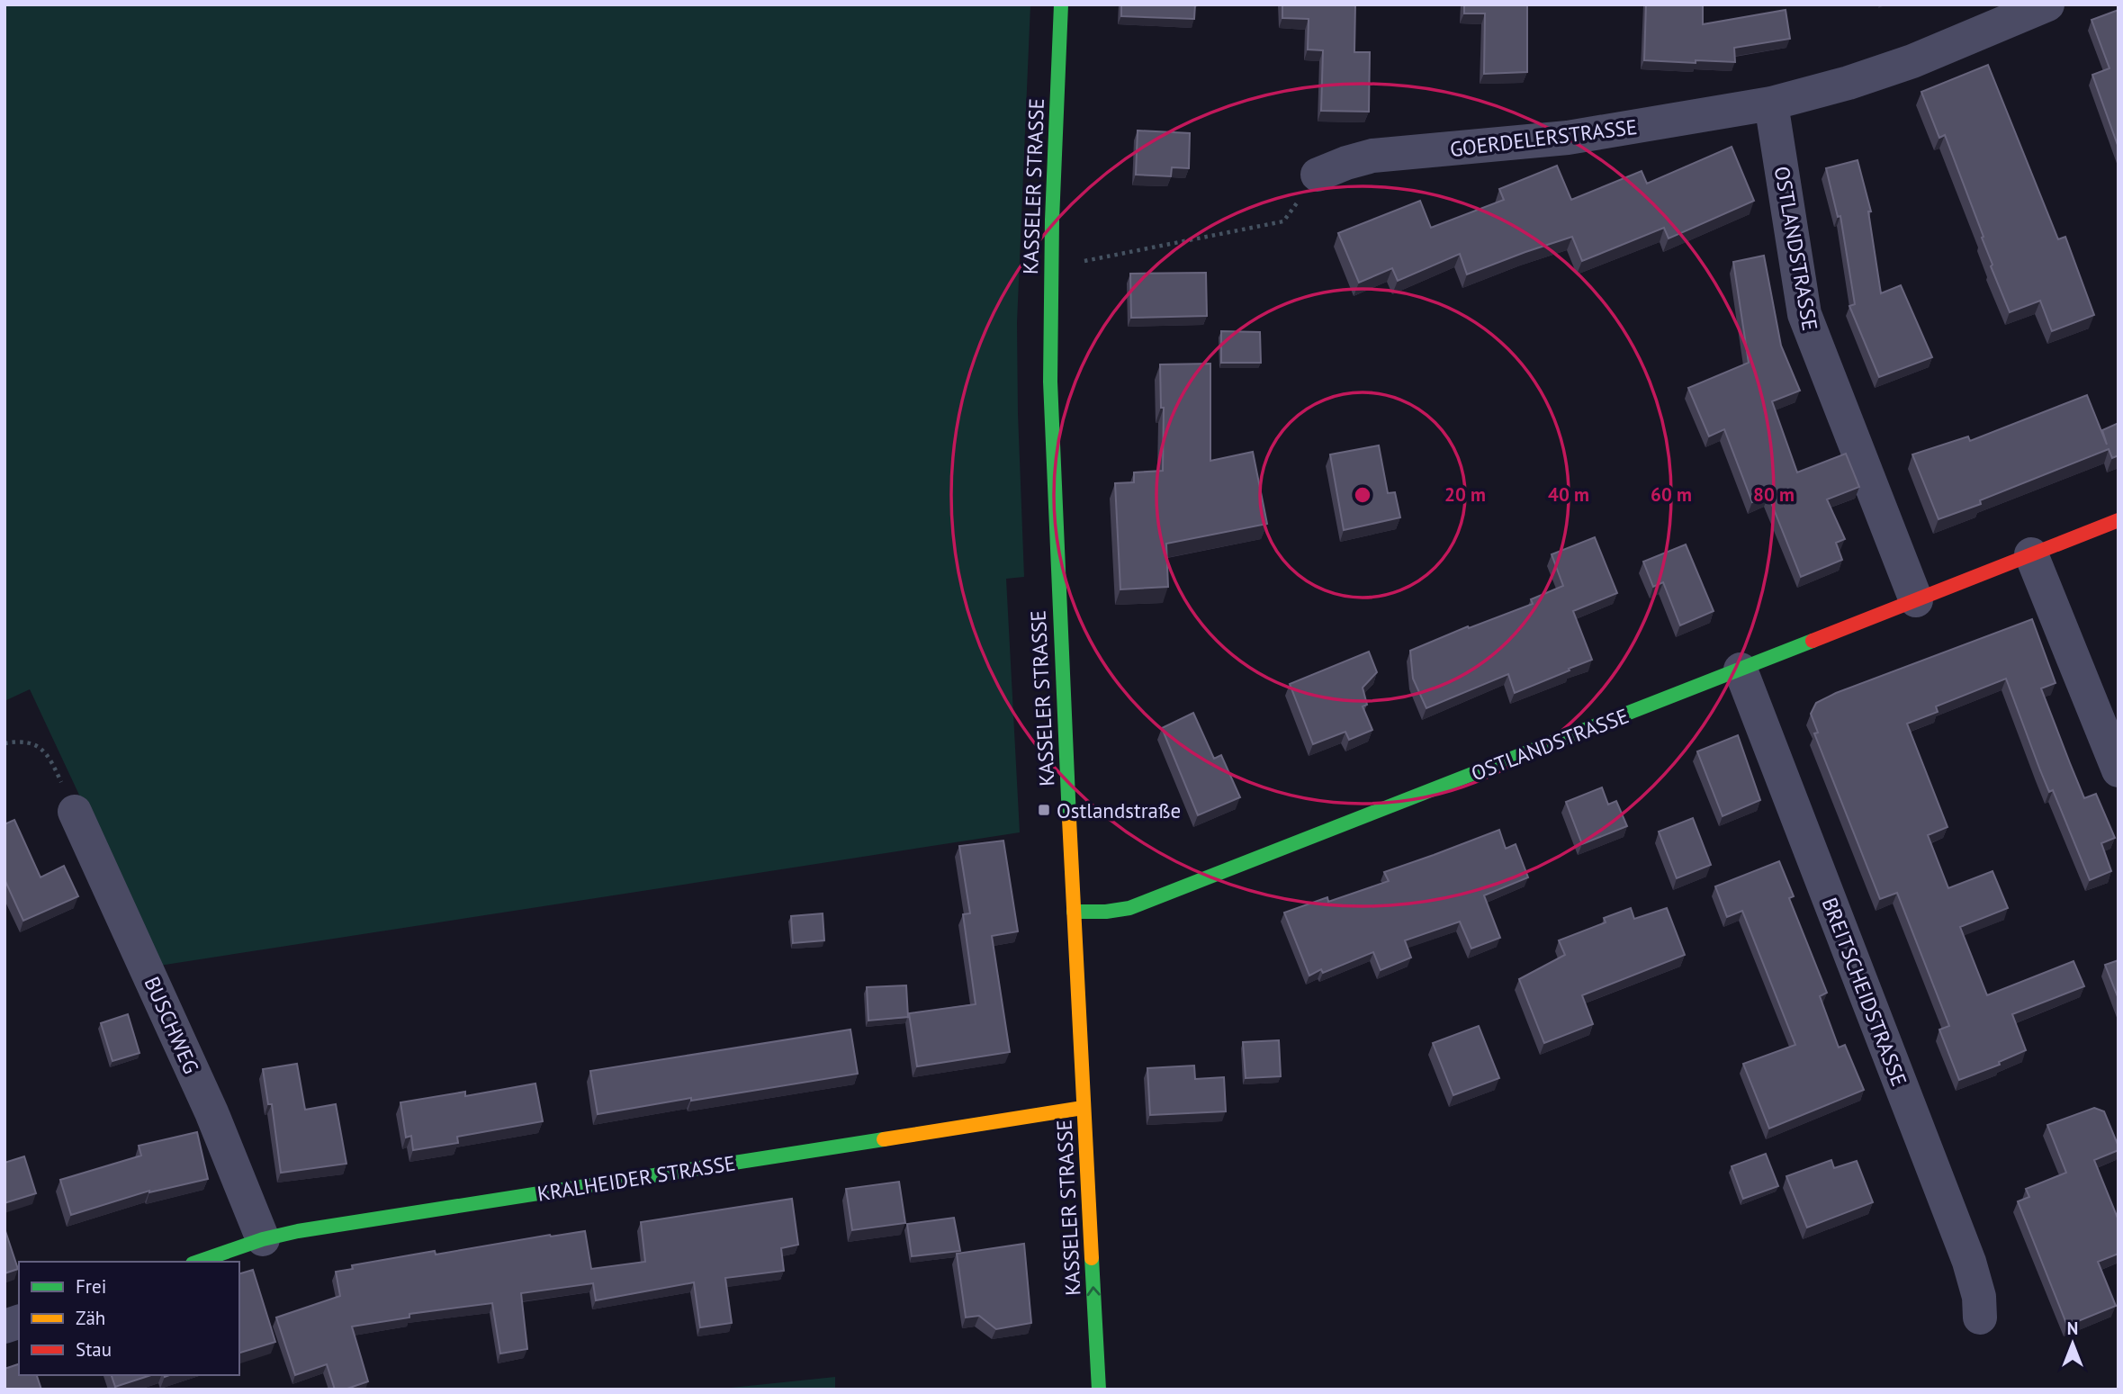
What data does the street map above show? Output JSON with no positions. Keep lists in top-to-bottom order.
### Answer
{
  "streets": {
    "street": [
      "GOERDELERSTRASSE",
      "KASSELER STRASSE",
      "OSTLANDSTRASSE",
      "BREITSCHEIDSTRASSE",
      "BUSCHWEG",
      "KRALHEIDER STRASSE"
    ]
  },
  "crossings": [
    ["GOERDELERSTRASSE", "OSTLANDSTRASSE"],
    ["KASSELER STRASSE", "OSTLANDSTRASSE"],
    ["KASSELER STRASSE", "KRALHEIDER STRASSE"],
    ["OSTLANDSTRASSE", "BREITSCHEIDSTRASSE"],
    ["BUSCHWEG", "KRALHEIDER STRASSE"]
  ],
  "places": {
    "transit": ["Ostlandstraße"]
  },
  "legend": ["Frei", "Zäh", "Stau"],
  "north": "top",
  "rings": [
    "20 m",
    "40 m",
    "60 m",
    "80 m"
  ]
}
